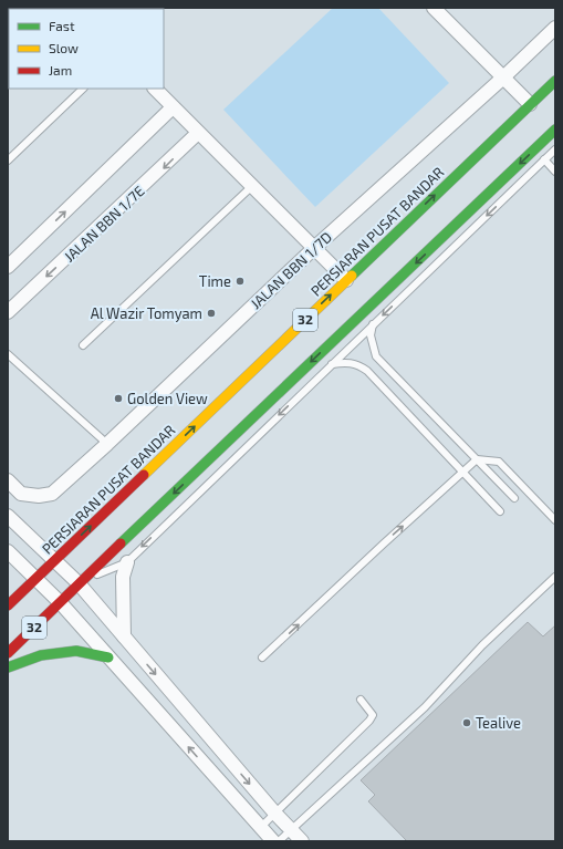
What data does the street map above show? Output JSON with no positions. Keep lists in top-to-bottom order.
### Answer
{
  "streets": {
    "main road": ["PERSIARAN PUSAT BANDAR", "32"],
    "street": ["JALAN BBN 1/7E", "JALAN BBN 1/7D"]
  },
  "places": [
    "Time",
    "Al Wazir Tomyam",
    "Golden View",
    "Tealive"
  ],
  "legend": ["Fast", "Slow", "Jam"]
}
